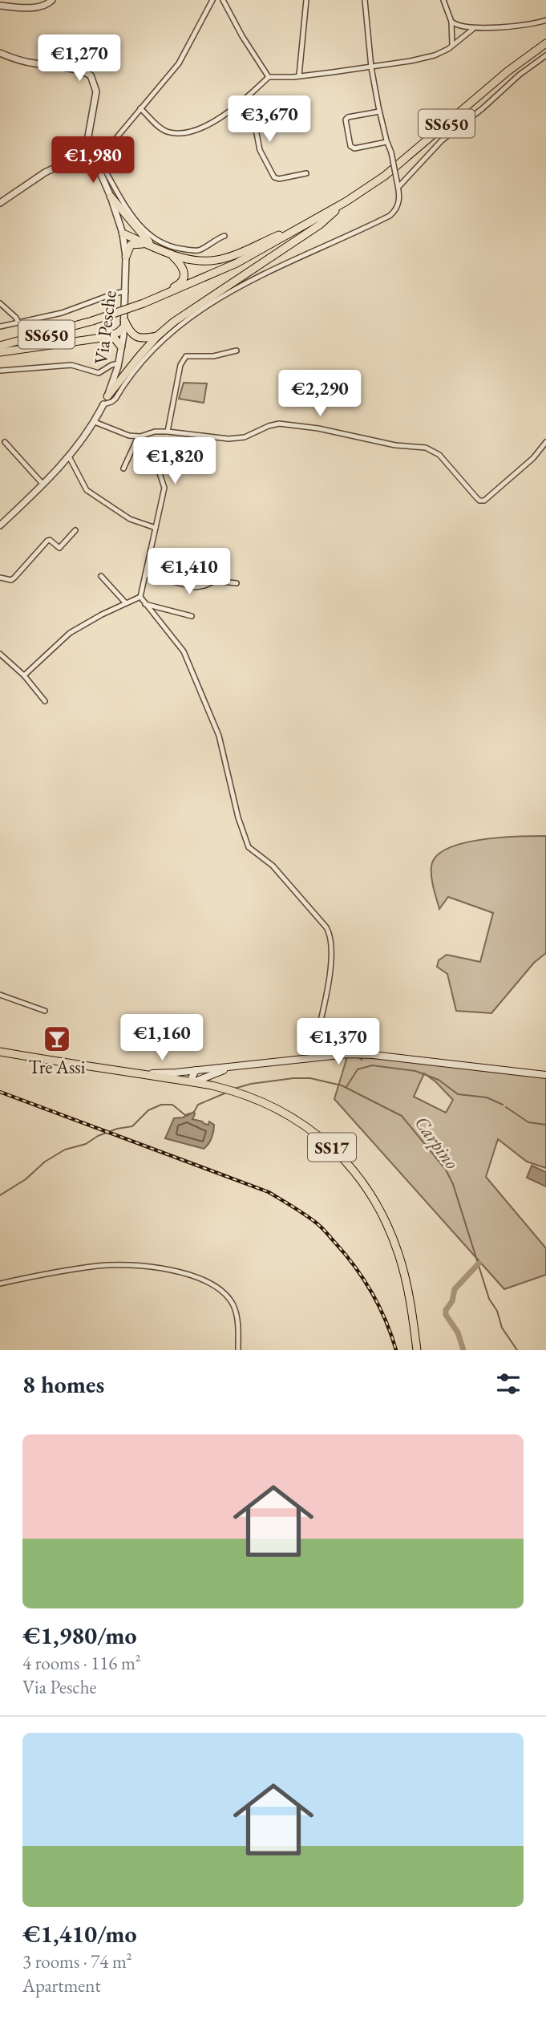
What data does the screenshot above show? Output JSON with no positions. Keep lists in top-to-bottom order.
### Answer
{
  "streets": {
    "main road": ["SS650", "SS17"],
    "street": ["Via Pesche"]
  },
  "water": ["Carpino"],
  "places": {
    "bar": ["Tre Assi"]
  },
  "page": {
    "price": [
      "€1,270",
      "€3,670",
      "€1,980",
      "€2,290",
      "€1,820",
      "€1,410",
      "€1,160",
      "€1,370"
    ],
    "heading": "8 homes",
    "list": [
      {
        "name": "€1,980/mo",
        "note": "4 rooms · 116 m² · Via Pesche"
      },
      {
        "name": "€1,410/mo",
        "note": "3 rooms · 74 m² · Apartment"
      }
    ]
  }
}
